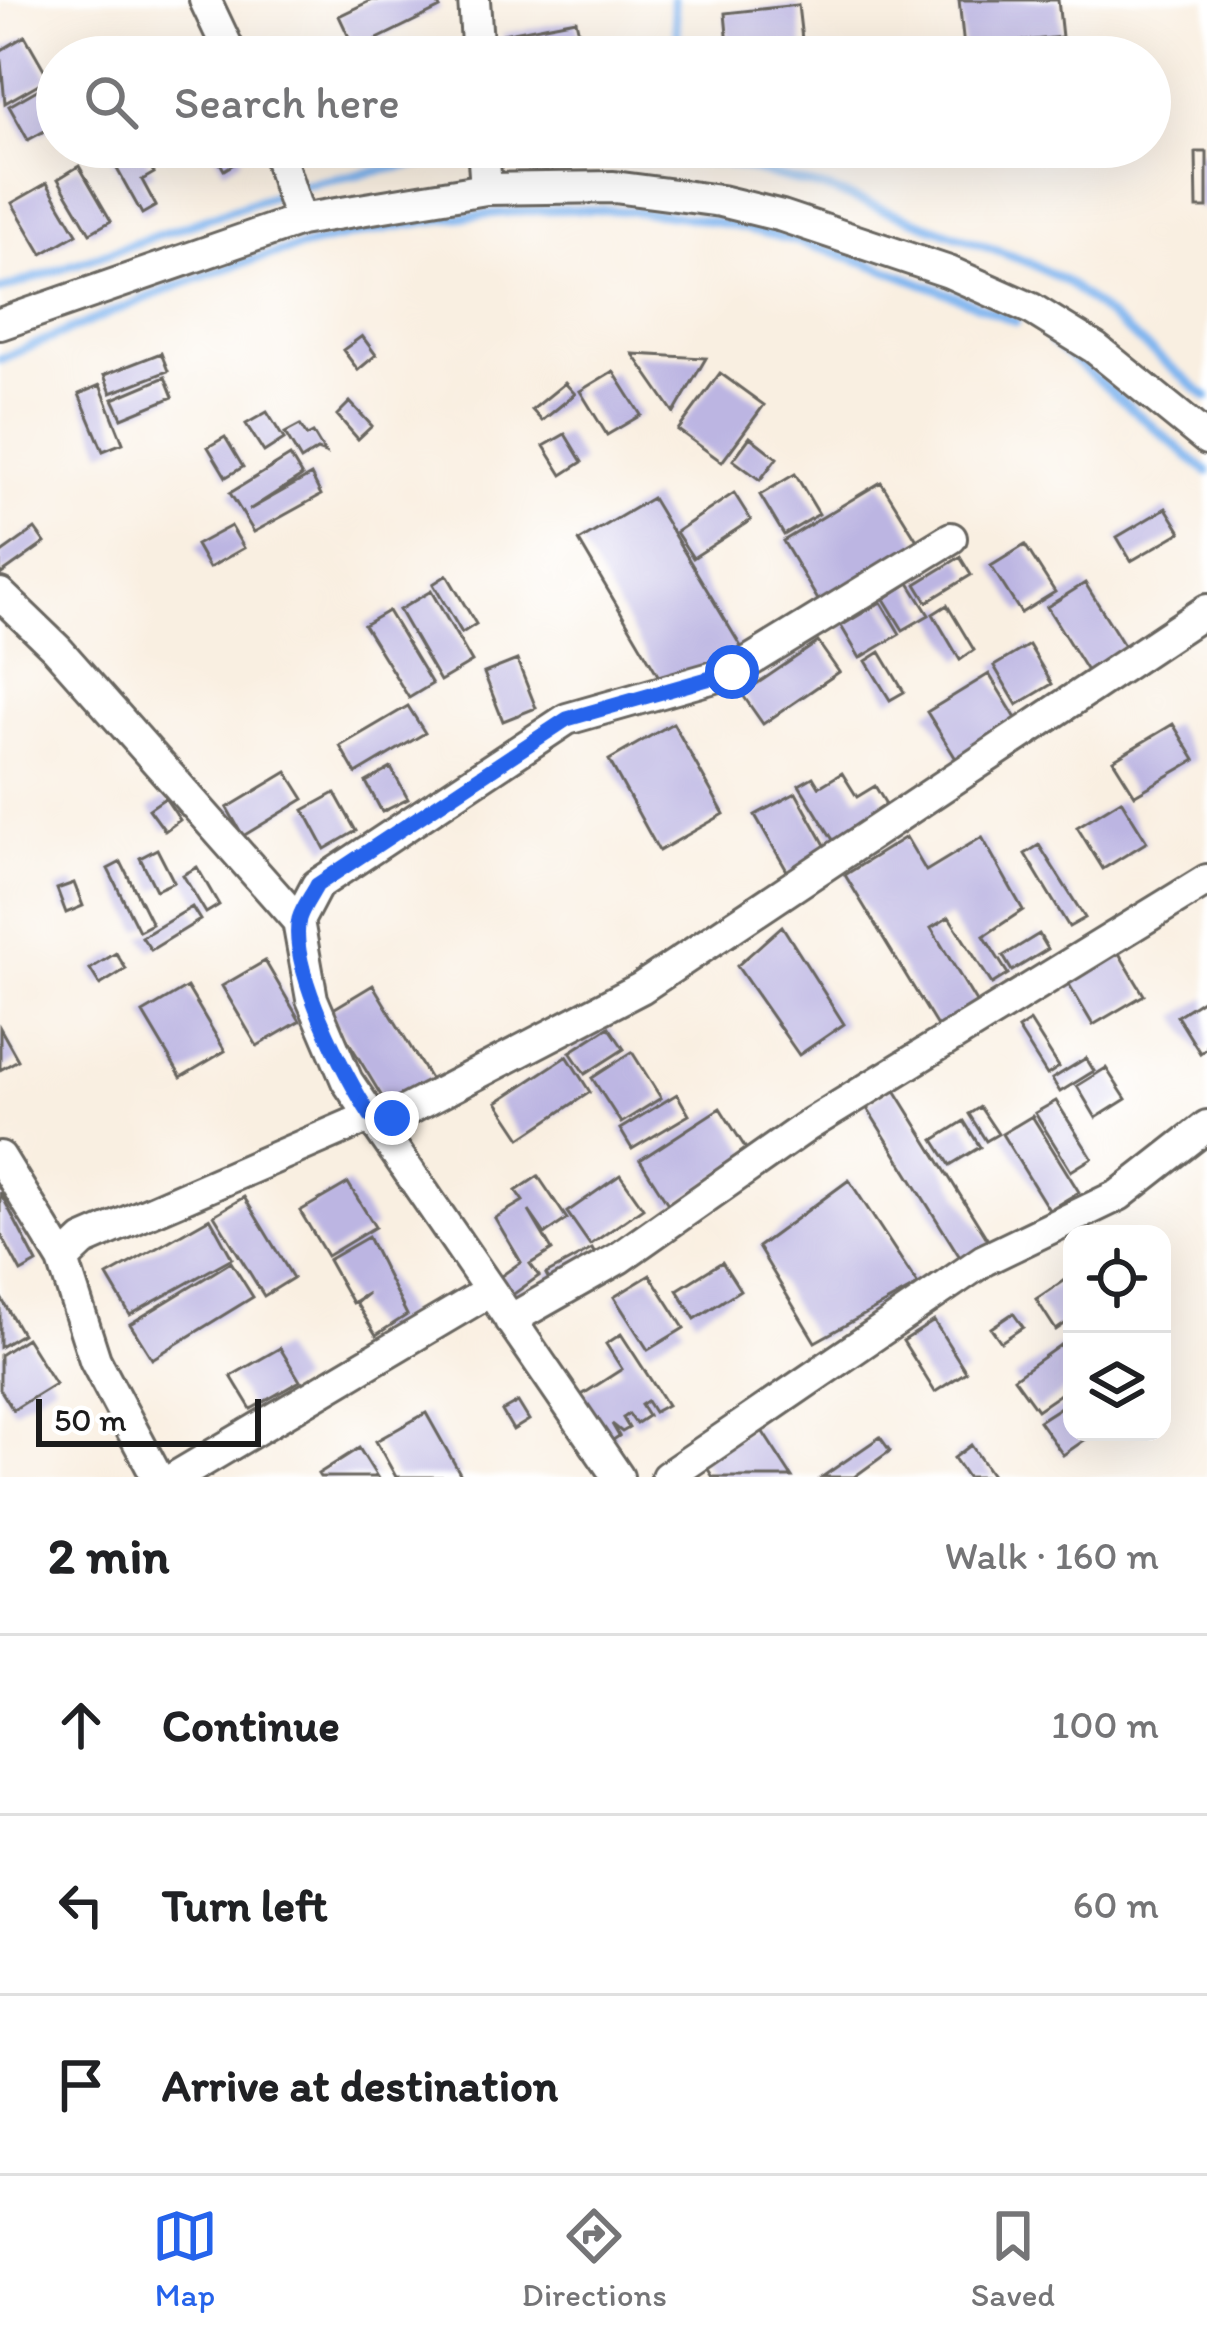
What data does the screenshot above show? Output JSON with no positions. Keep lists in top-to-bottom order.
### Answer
{
  "scale_bar": "50 m",
  "page": {
    "search": "Search here",
    "scale": "50 m",
    "heading": ["2 min", "Walk · 160 m"],
    "list": [
      ["Continue", "100 m"],
      ["Turn left", "60 m"],
      "Arrive at destination"
    ],
    "nav": ["Map", "Directions", "Saved"]
  }
}
